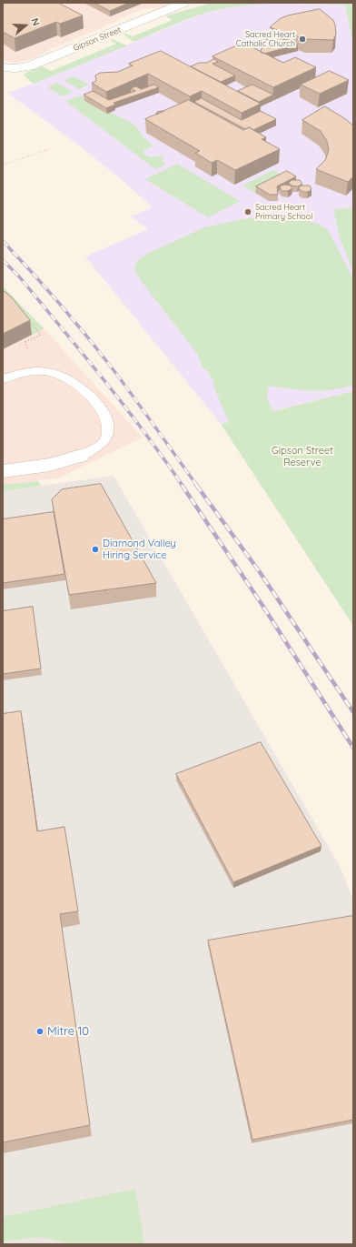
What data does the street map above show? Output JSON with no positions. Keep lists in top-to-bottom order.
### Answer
{
  "streets": {
    "street": ["Gipson Street"]
  },
  "parks": ["Gipson Street Reserve"],
  "places": [
    "Sacred Heart Catholic Church",
    "Sacred Heart Primary School",
    "Diamond Valley Hiring Service",
    "Mitre 10"
  ],
  "north": "right"
}
